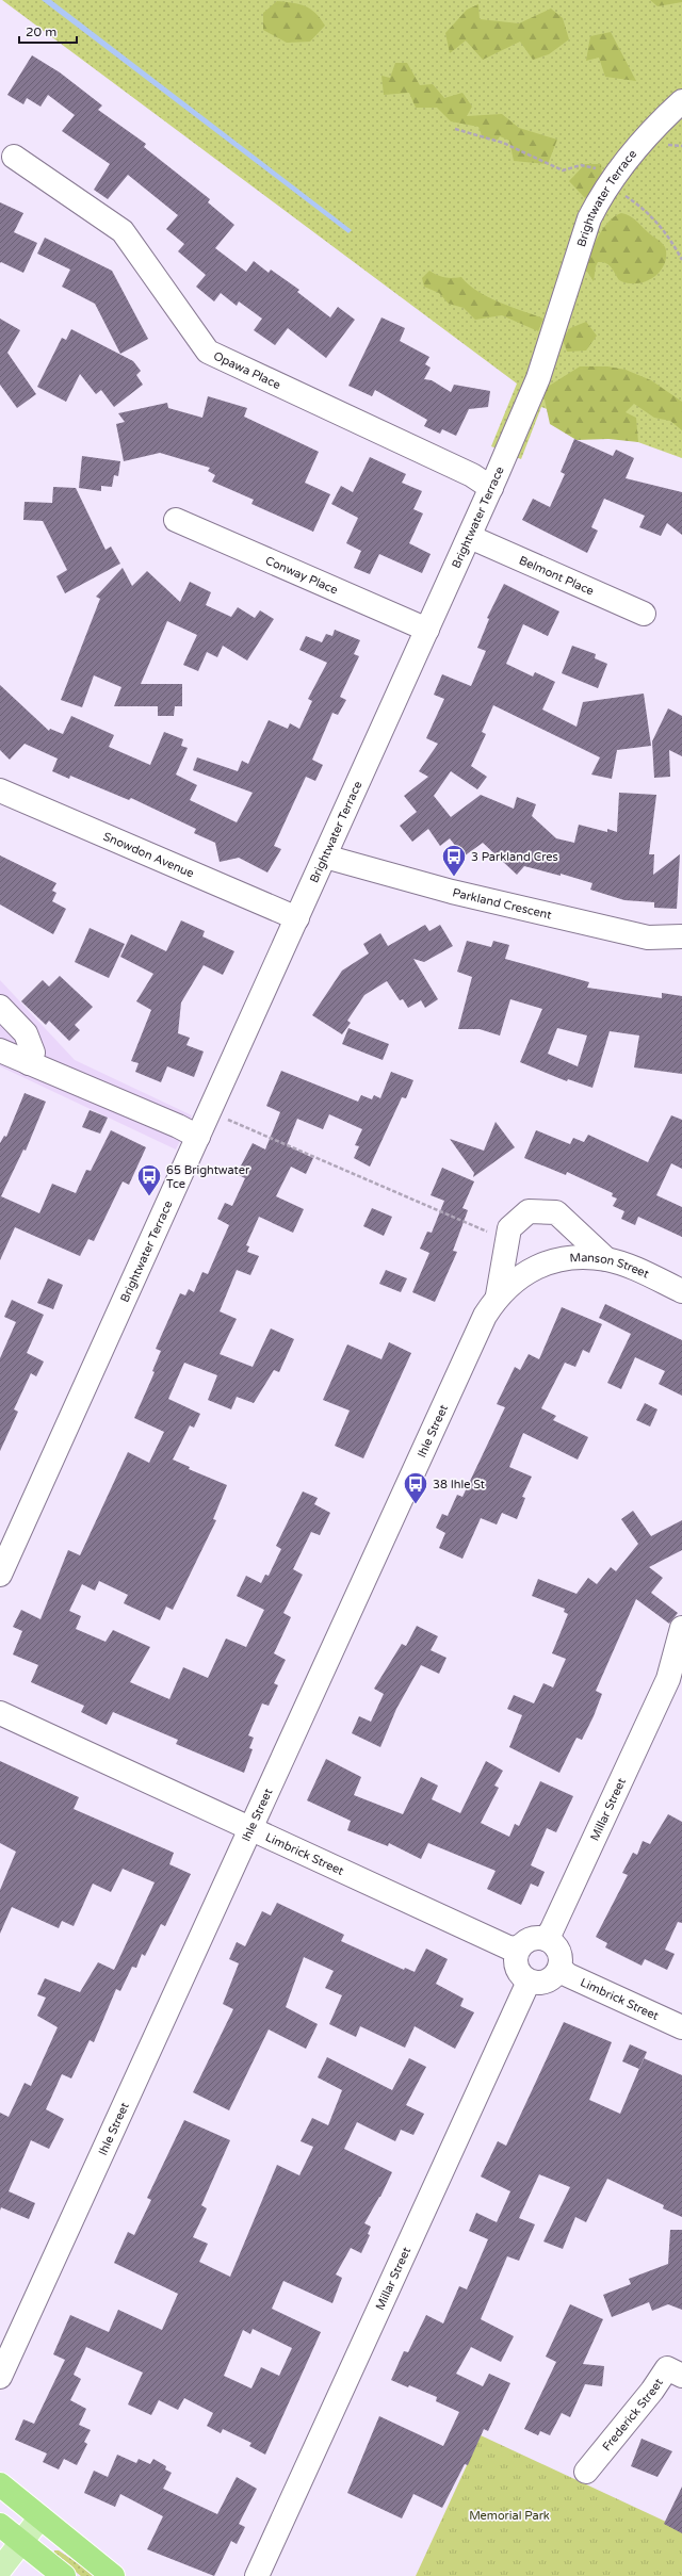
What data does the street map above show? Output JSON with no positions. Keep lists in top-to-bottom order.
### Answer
{
  "streets": {
    "street": [
      "Brightwater Terrace",
      "Opawa Place",
      "Belmont Place",
      "Conway Place",
      "Snowdon Avenue",
      "Parkland Crescent",
      "Manson Street",
      "Ihle Street",
      "Millar Street",
      "Limbrick Street",
      "Frederick Street"
    ]
  },
  "crossings": [
    ["Brightwater Terrace", "Opawa Place"],
    ["Brightwater Terrace", "Belmont Place"],
    ["Brightwater Terrace", "Conway Place"],
    ["Brightwater Terrace", "Snowdon Avenue"],
    ["Brightwater Terrace", "Parkland Crescent"],
    ["Manson Street", "Ihle Street"],
    ["Ihle Street", "Limbrick Street"],
    ["Millar Street", "Limbrick Street"]
  ],
  "parks": ["Memorial Park"],
  "places": {
    "bus stop": ["3 Parkland Cres", "65 Brightwater Tce", "38 Ihle St"]
  },
  "scale_bar": "20 m"
}
